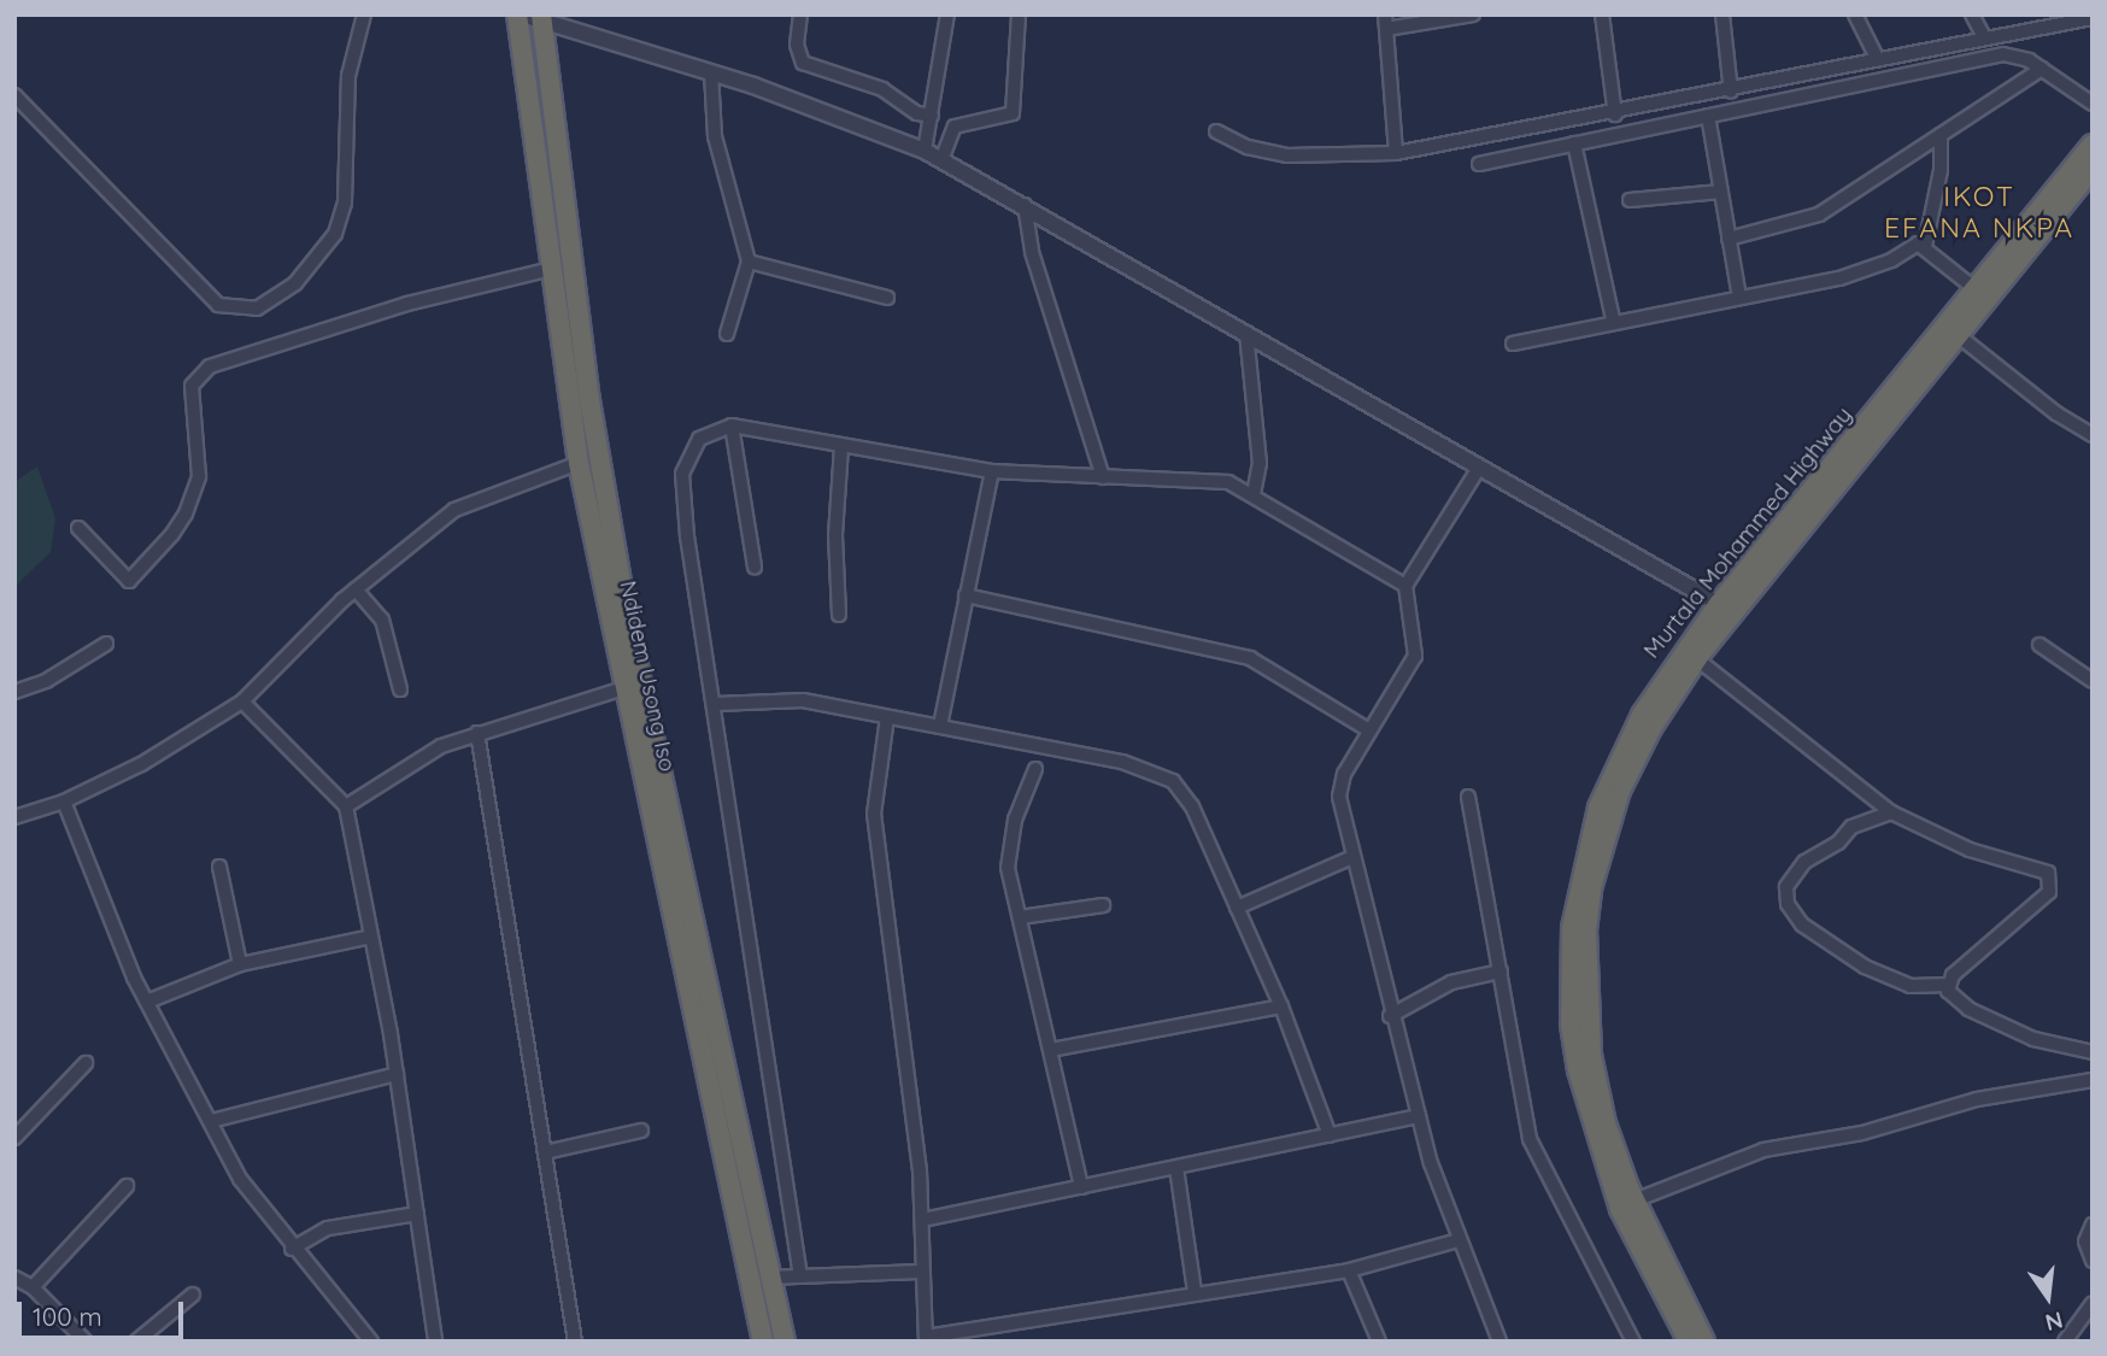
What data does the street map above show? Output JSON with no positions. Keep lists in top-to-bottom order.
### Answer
{
  "streets": {
    "highway": ["Murtala Mohammed Highway", "Ndidem Usong Iso"]
  },
  "districts": ["IKOT EFANA NKPA"],
  "scale_bar": "100 m",
  "north": "bottom"
}
